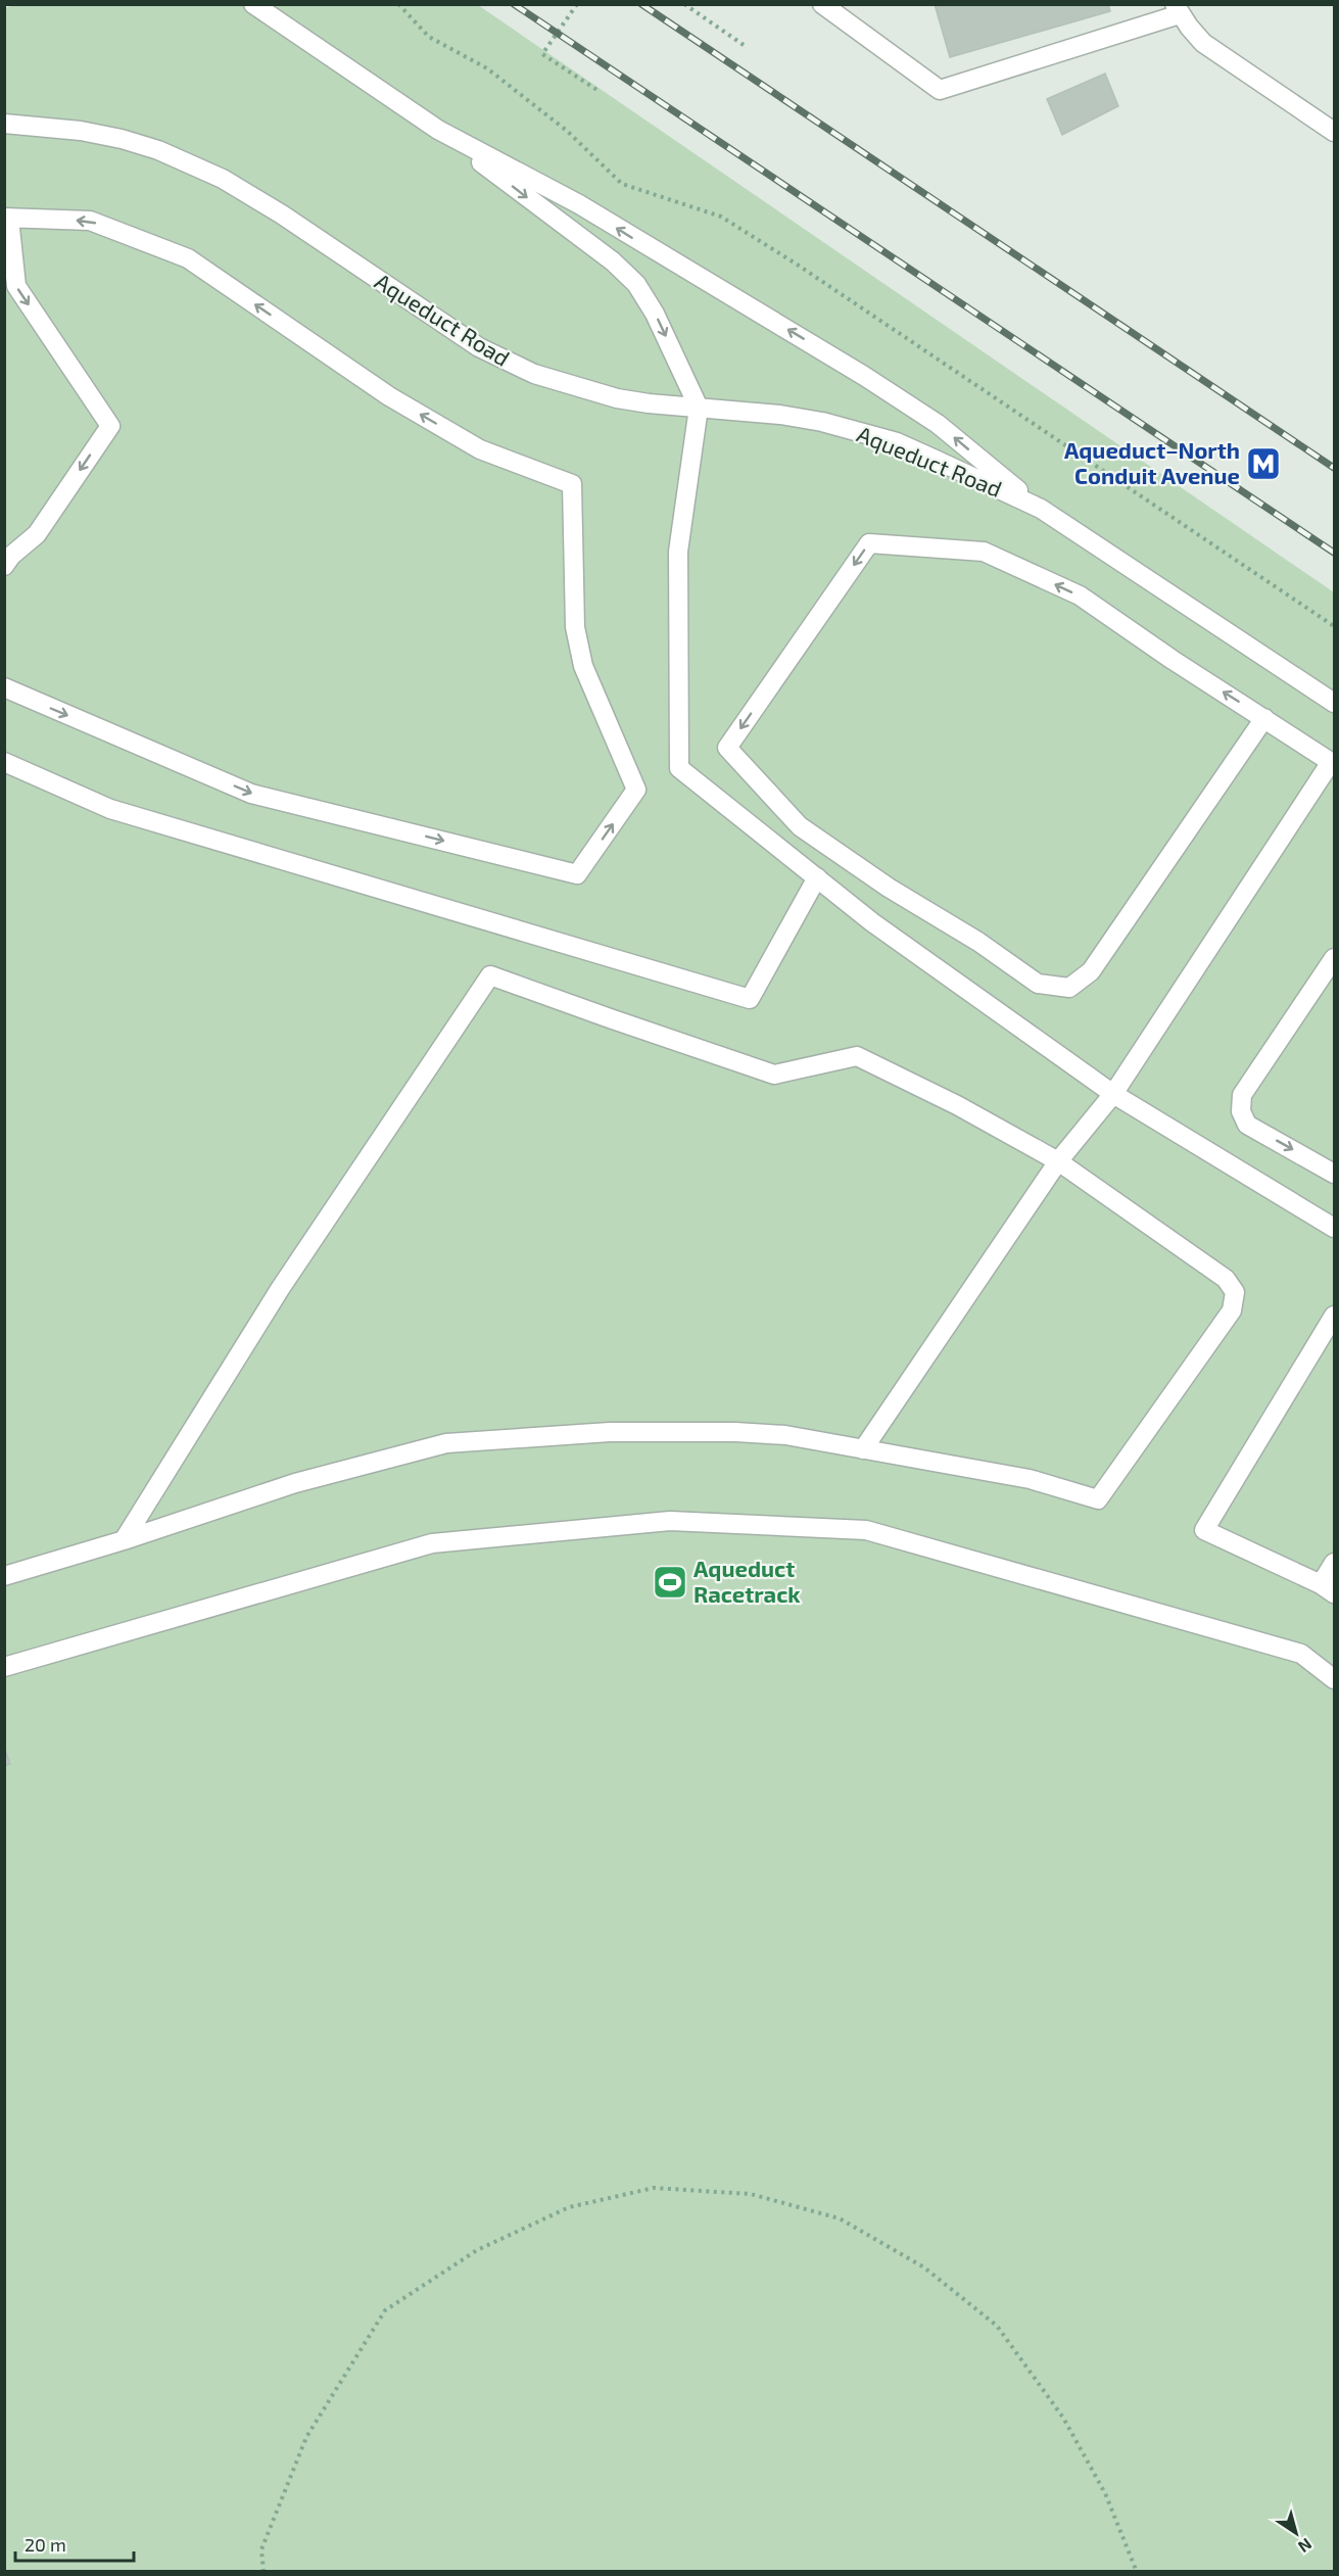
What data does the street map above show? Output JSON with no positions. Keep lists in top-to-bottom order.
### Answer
{
  "streets": {
    "street": ["Aqueduct Road"]
  },
  "places": {
    "metro station": ["Aqueduct–North Conduit Avenue"],
    "sports": ["Aqueduct Racetrack"]
  },
  "scale_bar": "20 m",
  "north": "bottom right"
}
